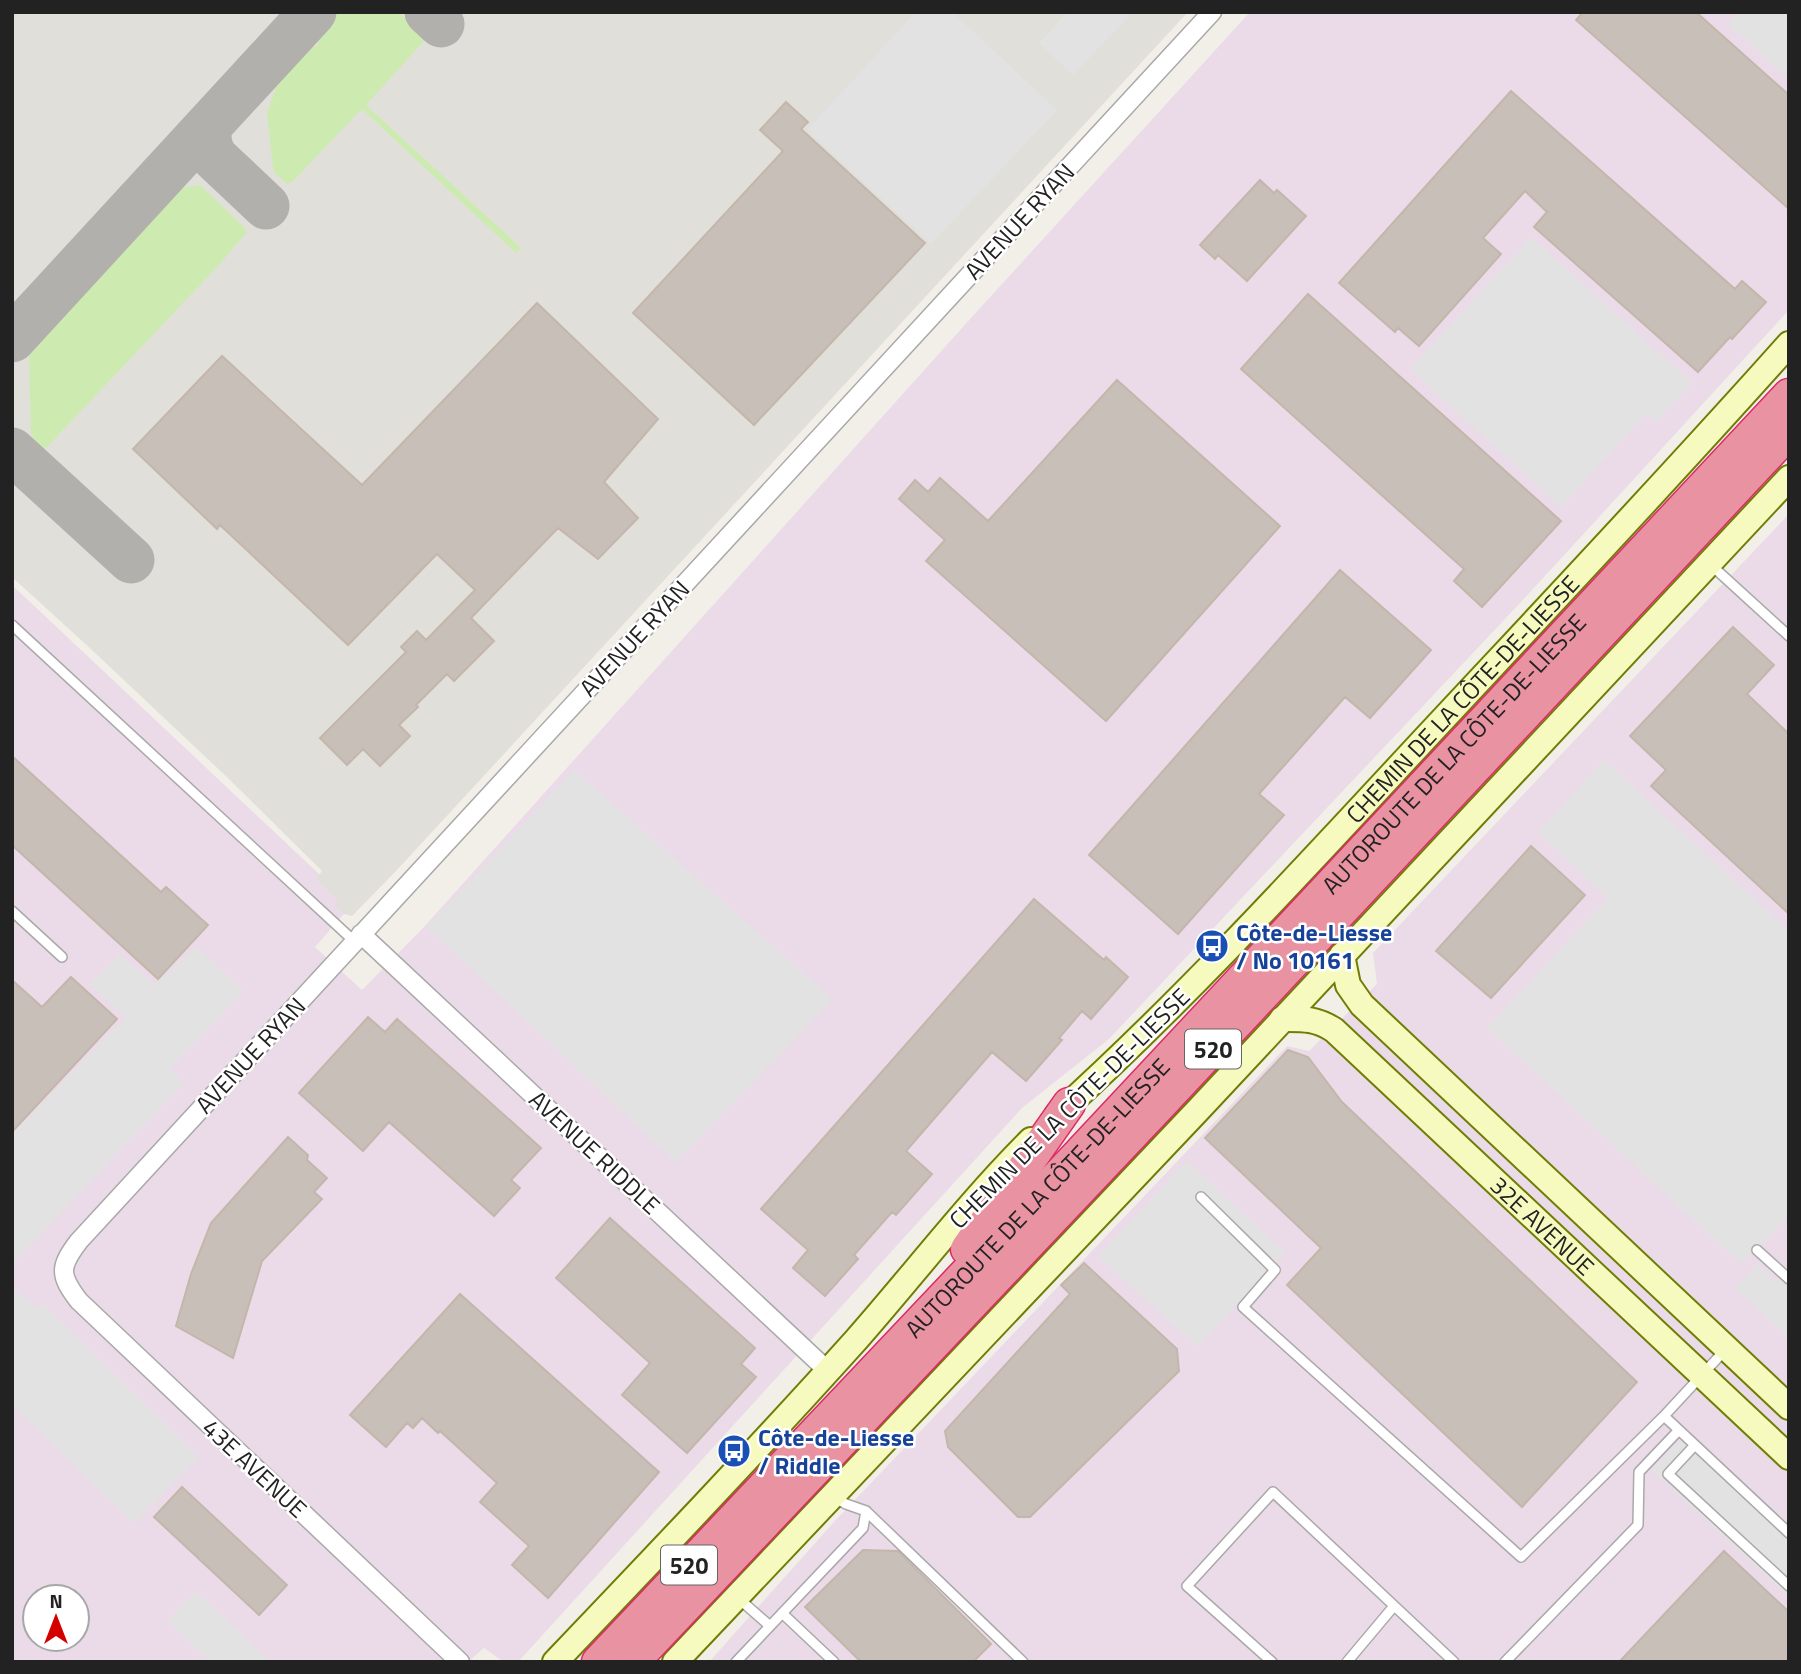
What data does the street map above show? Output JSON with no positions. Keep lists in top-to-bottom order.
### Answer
{
  "streets": {
    "highway": ["AUTOROUTE DE LA CÔTE-DE-LIESSE", "520"],
    "main road": ["CHEMIN DE LA CÔTE-DE-LIESSE", "32E AVENUE"],
    "street": ["AVENUE RYAN", "AVENUE RIDDLE", "43E AVENUE"]
  },
  "crossings": [
    ["AVENUE RYAN", "AVENUE RIDDLE"],
    ["AVENUE RYAN", "43E AVENUE"],
    ["CHEMIN DE LA CÔTE-DE-LIESSE", "AVENUE RIDDLE"]
  ],
  "places": {
    "bus stop": ["Côte-de-Liesse / No 10161", "Côte-de-Liesse / Riddle"]
  },
  "north": "top"
}
